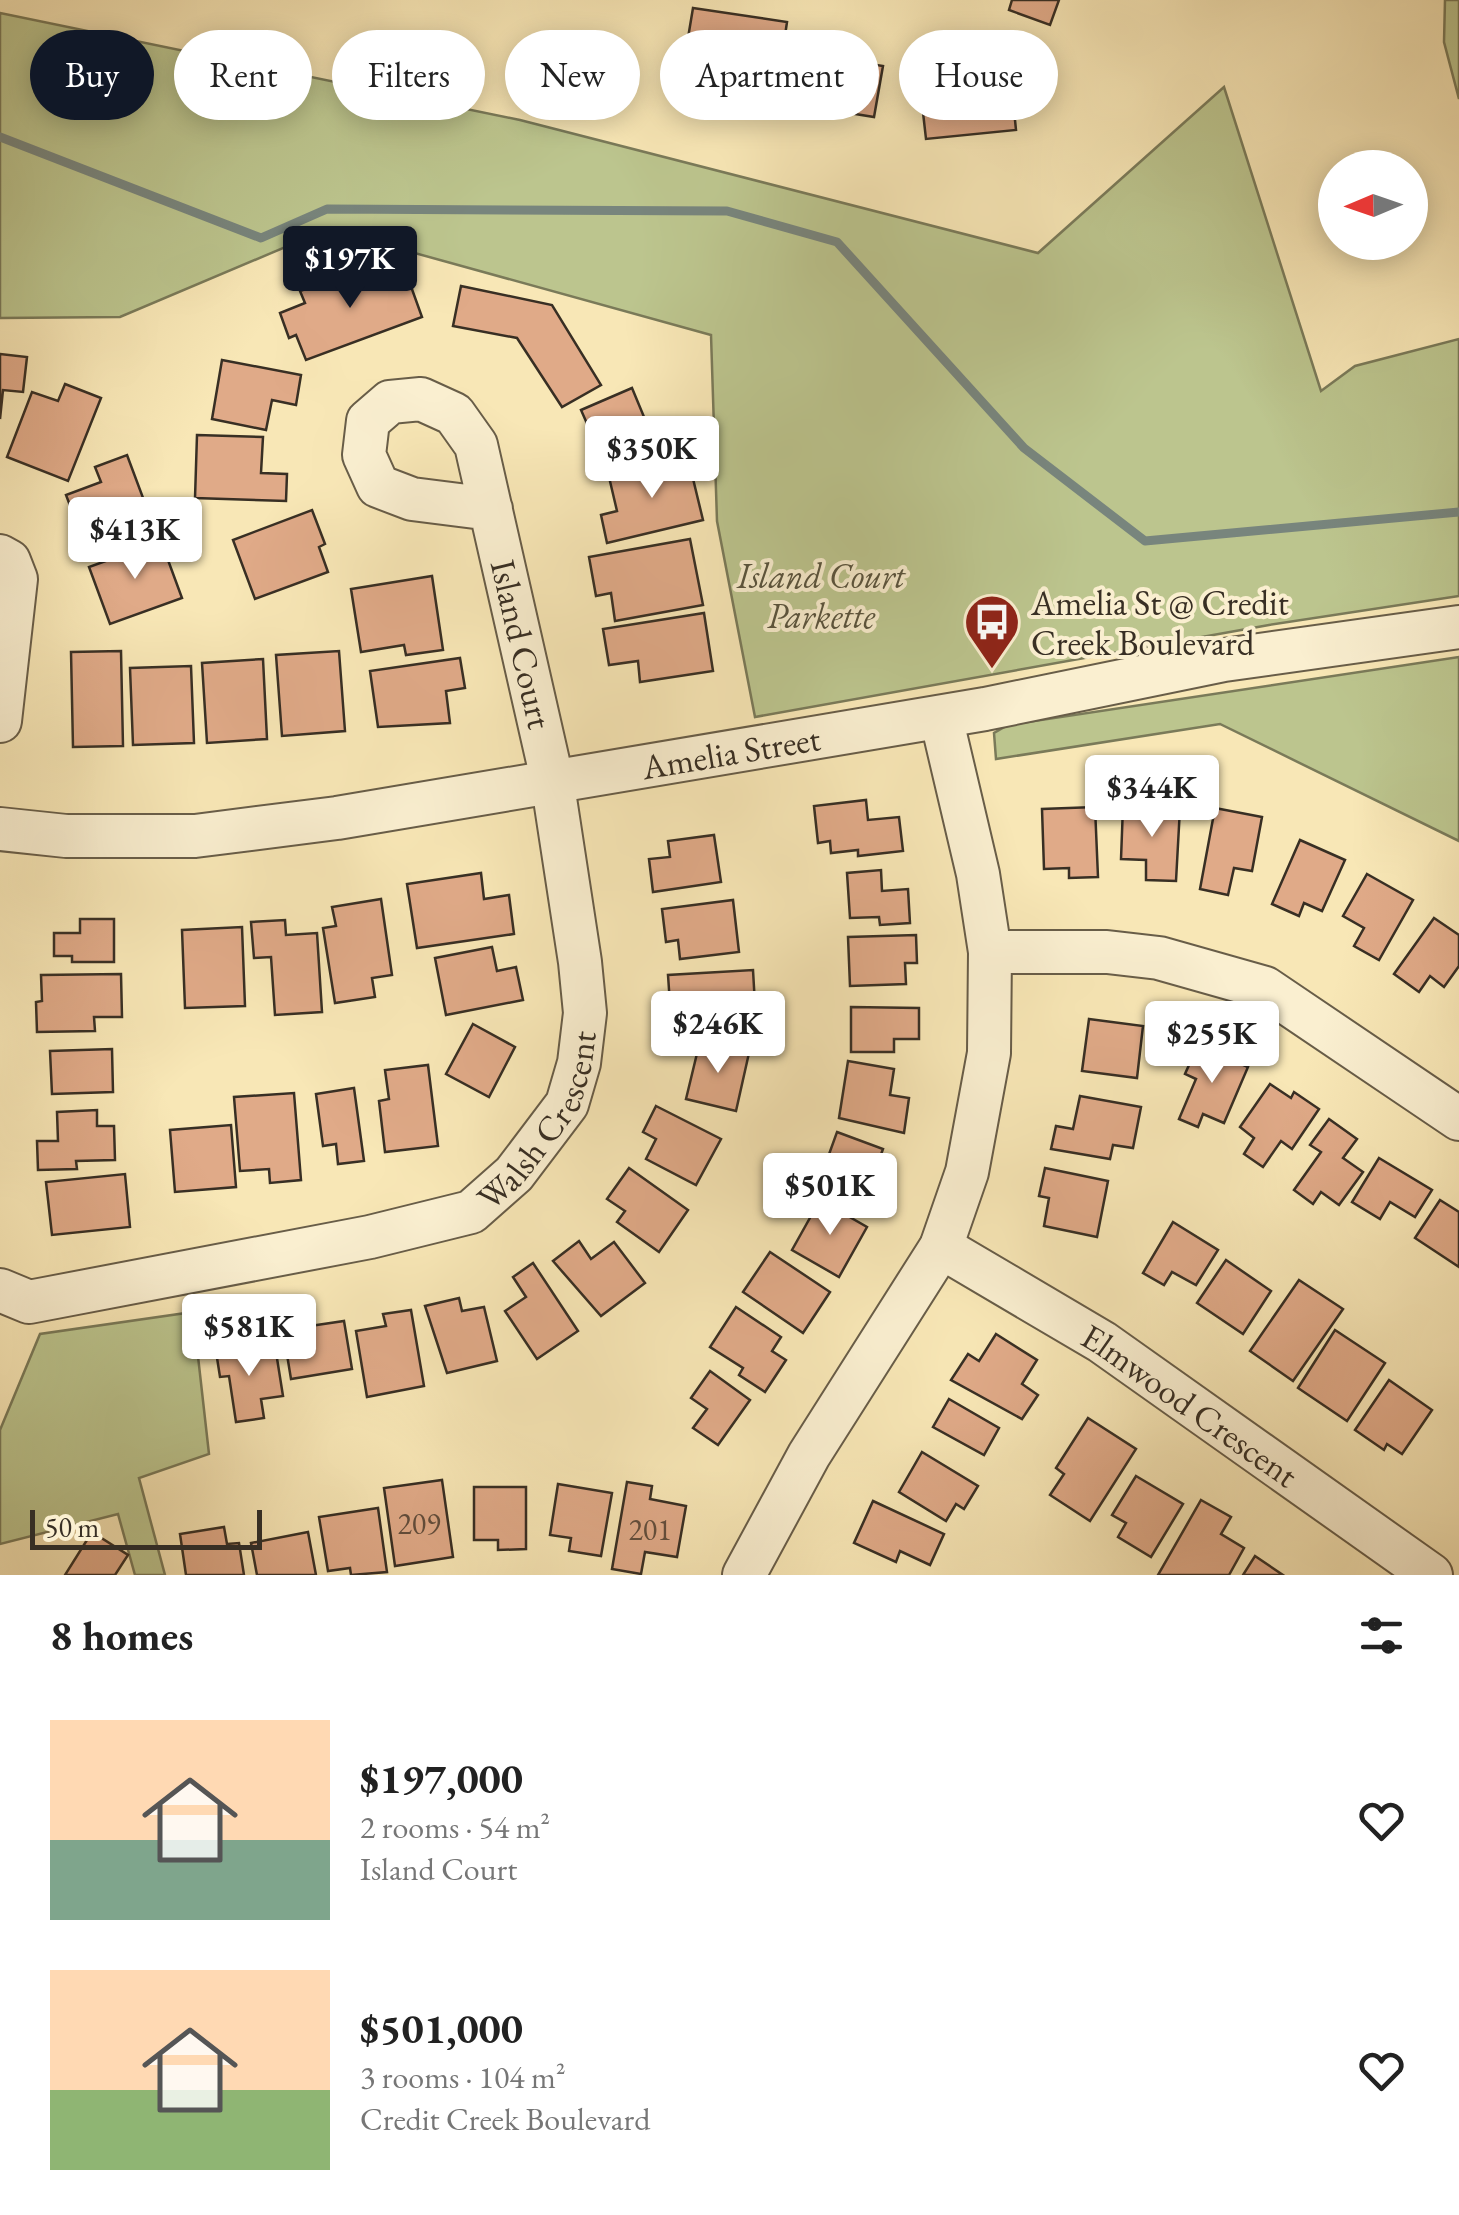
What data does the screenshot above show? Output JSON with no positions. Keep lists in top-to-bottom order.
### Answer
{
  "streets": {
    "street": [
      "Island Court",
      "Amelia Street",
      "Walsh Crescent",
      "Elmwood Crescent"
    ]
  },
  "crossings": [
    ["Island Court", "Amelia Street"],
    ["Island Court", "Walsh Crescent"],
    ["Amelia Street", "Walsh Crescent"]
  ],
  "parks": ["Island Court Parkette"],
  "places": {
    "bus stop": ["Amelia St @ Credit Creek Boulevard"]
  },
  "house_numbers": ["209", "201"],
  "scale_bar": "50 m",
  "north": "left",
  "page": {
    "chip": [
      "Buy",
      "Rent",
      "Filters",
      "New",
      "Apartment",
      "House"
    ],
    "price": [
      "$197K",
      "$350K",
      "$413K",
      "$344K",
      "$246K",
      "$255K",
      "$501K",
      "$581K"
    ],
    "scale": "50 m",
    "heading": "8 homes",
    "list": [
      {
        "name": "$197,000",
        "note": "2 rooms · 54 m² · Island Court"
      },
      {
        "name": "$501,000",
        "note": "3 rooms · 104 m² · Credit Creek Boulevard"
      }
    ]
  }
}
